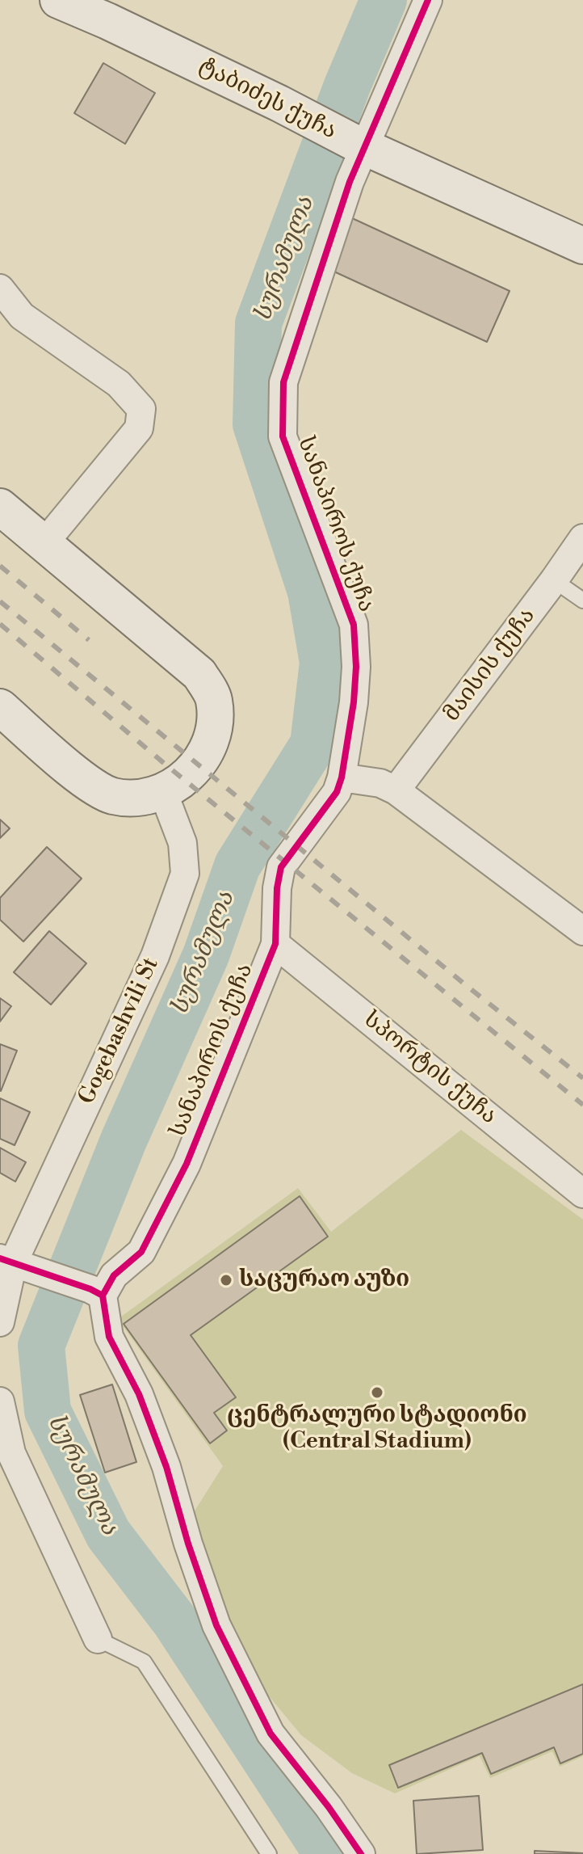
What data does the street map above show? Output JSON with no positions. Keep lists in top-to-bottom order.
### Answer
{
  "streets": {
    "street": [
      "ტაბიძეს ქუჩა",
      "სანაპიროს ქუჩა",
      "მაისის ქუჩა",
      "Gogebashvili St",
      "სპორტის ქუჩა"
    ]
  },
  "crossings": [
    ["ტაბიძეს ქუჩა", "სანაპიროს ქუჩა"],
    ["სანაპიროს ქუჩა", "სპორტის ქუჩა"]
  ],
  "water": ["სურამულა"],
  "places": ["საცურაო აუზი", "ცენტრალური სტადიონი (Central Stadium)"]
}
